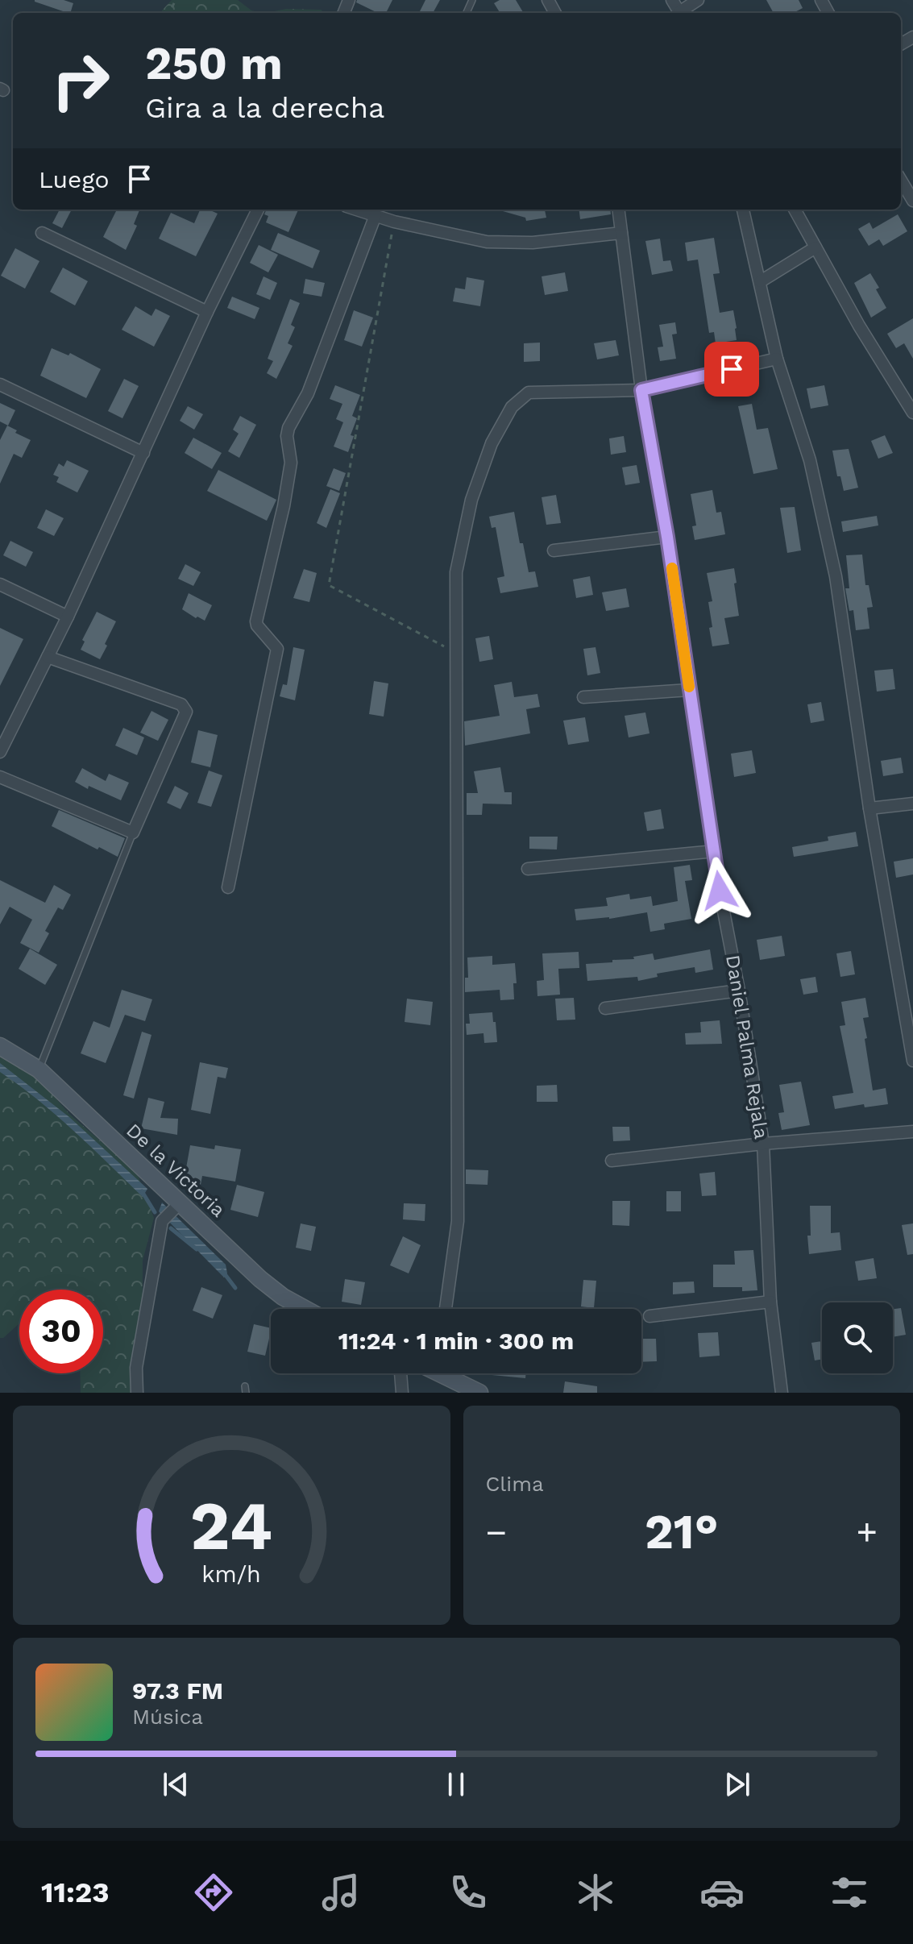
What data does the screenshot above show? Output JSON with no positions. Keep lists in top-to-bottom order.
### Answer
{
  "streets": {
    "main road": ["De la Victoria"],
    "street": ["Daniel Palma Rejala"]
  },
  "page": {
    "turn": ["250 m", "Gira a la derecha"],
    "then": "Luego",
    "limit": "30",
    "trip": "11:24 · 1 min · 300 m",
    "tile": "Clima",
    "heat": ["−", "21°", "+"],
    "song": ["97.3 FM", "Música"],
    "tabs": "11:23",
    "gauge": ["24", "km/h"]
  }
}
